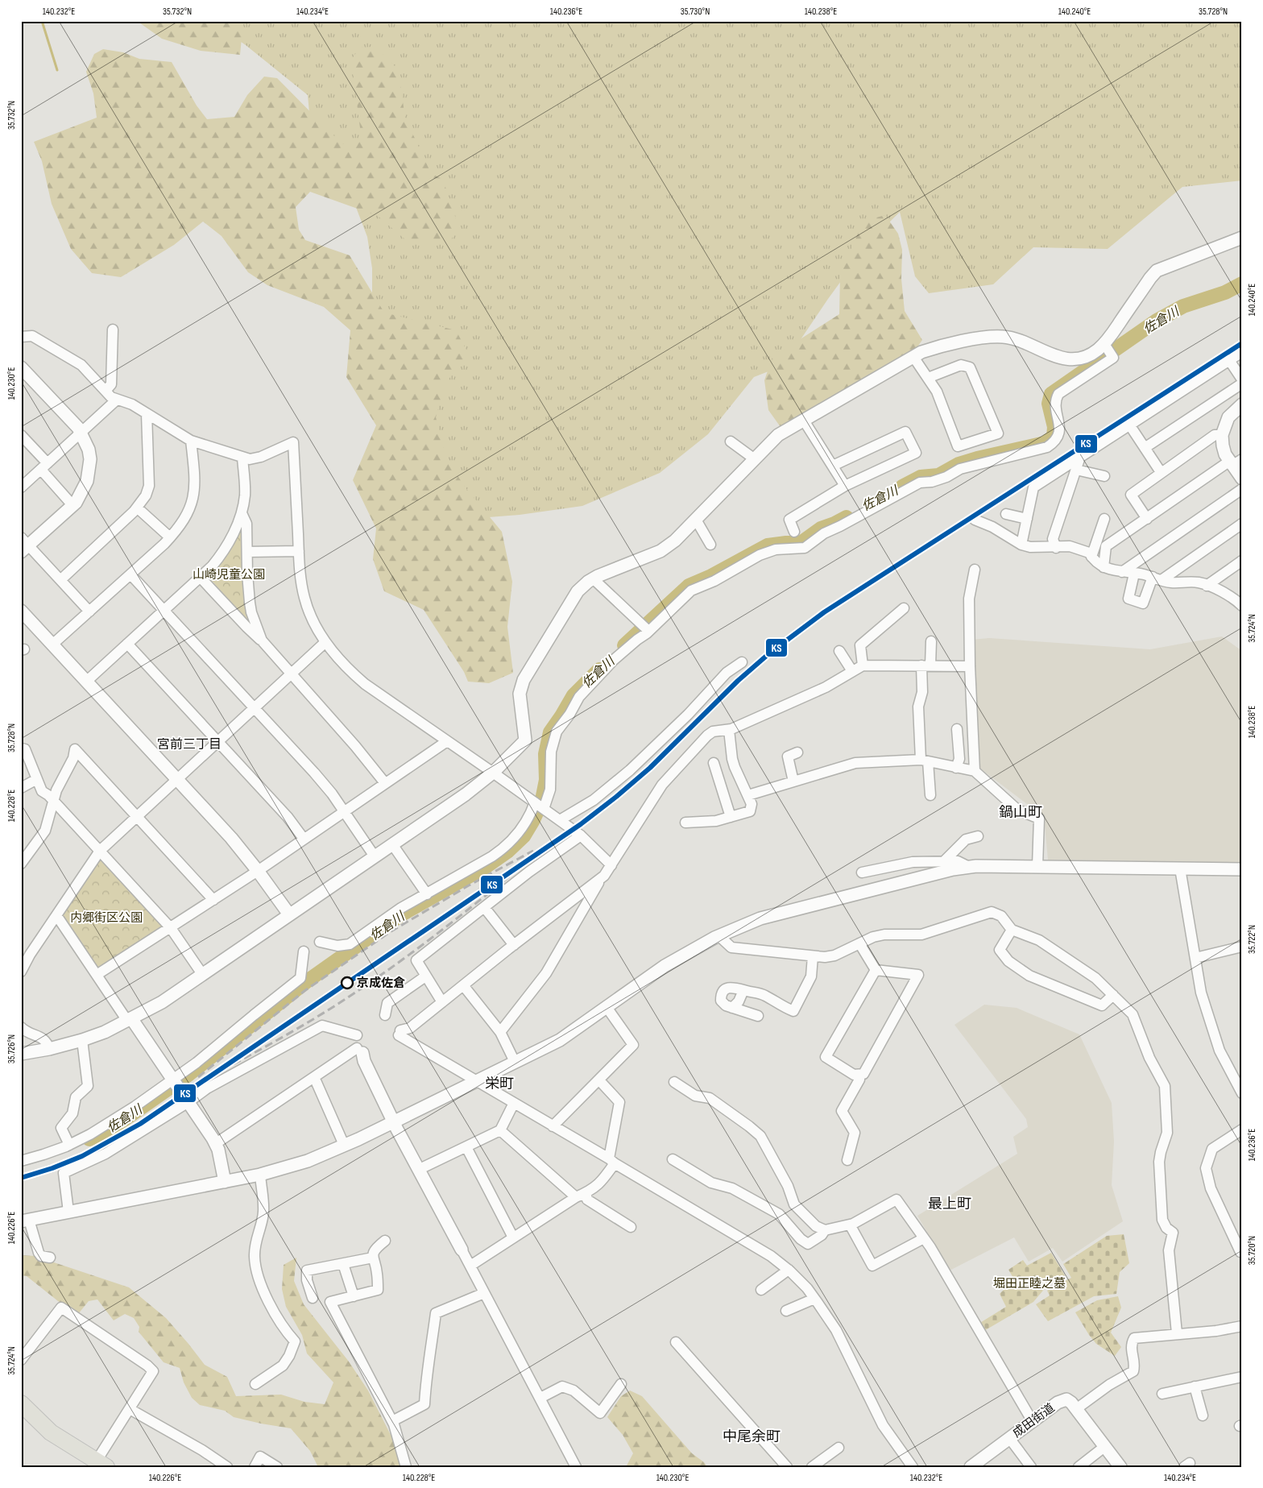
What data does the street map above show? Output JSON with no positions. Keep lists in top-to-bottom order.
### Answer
{
  "streets": {
    "street": ["成田街道"]
  },
  "districts": [
    "宮前三丁目",
    "鍋山町",
    "栄町",
    "最上町",
    "中尾余町"
  ],
  "water": ["佐倉川"],
  "parks": ["山崎児童公園", "内郷街区公園", "堀田正睦之墓"],
  "places": ["京成佐倉"],
  "lines": ["transit line KS"],
  "coordinates": [
    "140.232°E",
    "35.732°N",
    "140.234°E",
    "140.236°E",
    "35.730°N",
    "140.238°E",
    "140.240°E",
    "35.728°N",
    "140.230°E",
    "35.724°N",
    "140.228°E",
    "35.722°N",
    "35.726°N",
    "140.226°E",
    "35.720°N"
  ]
}
